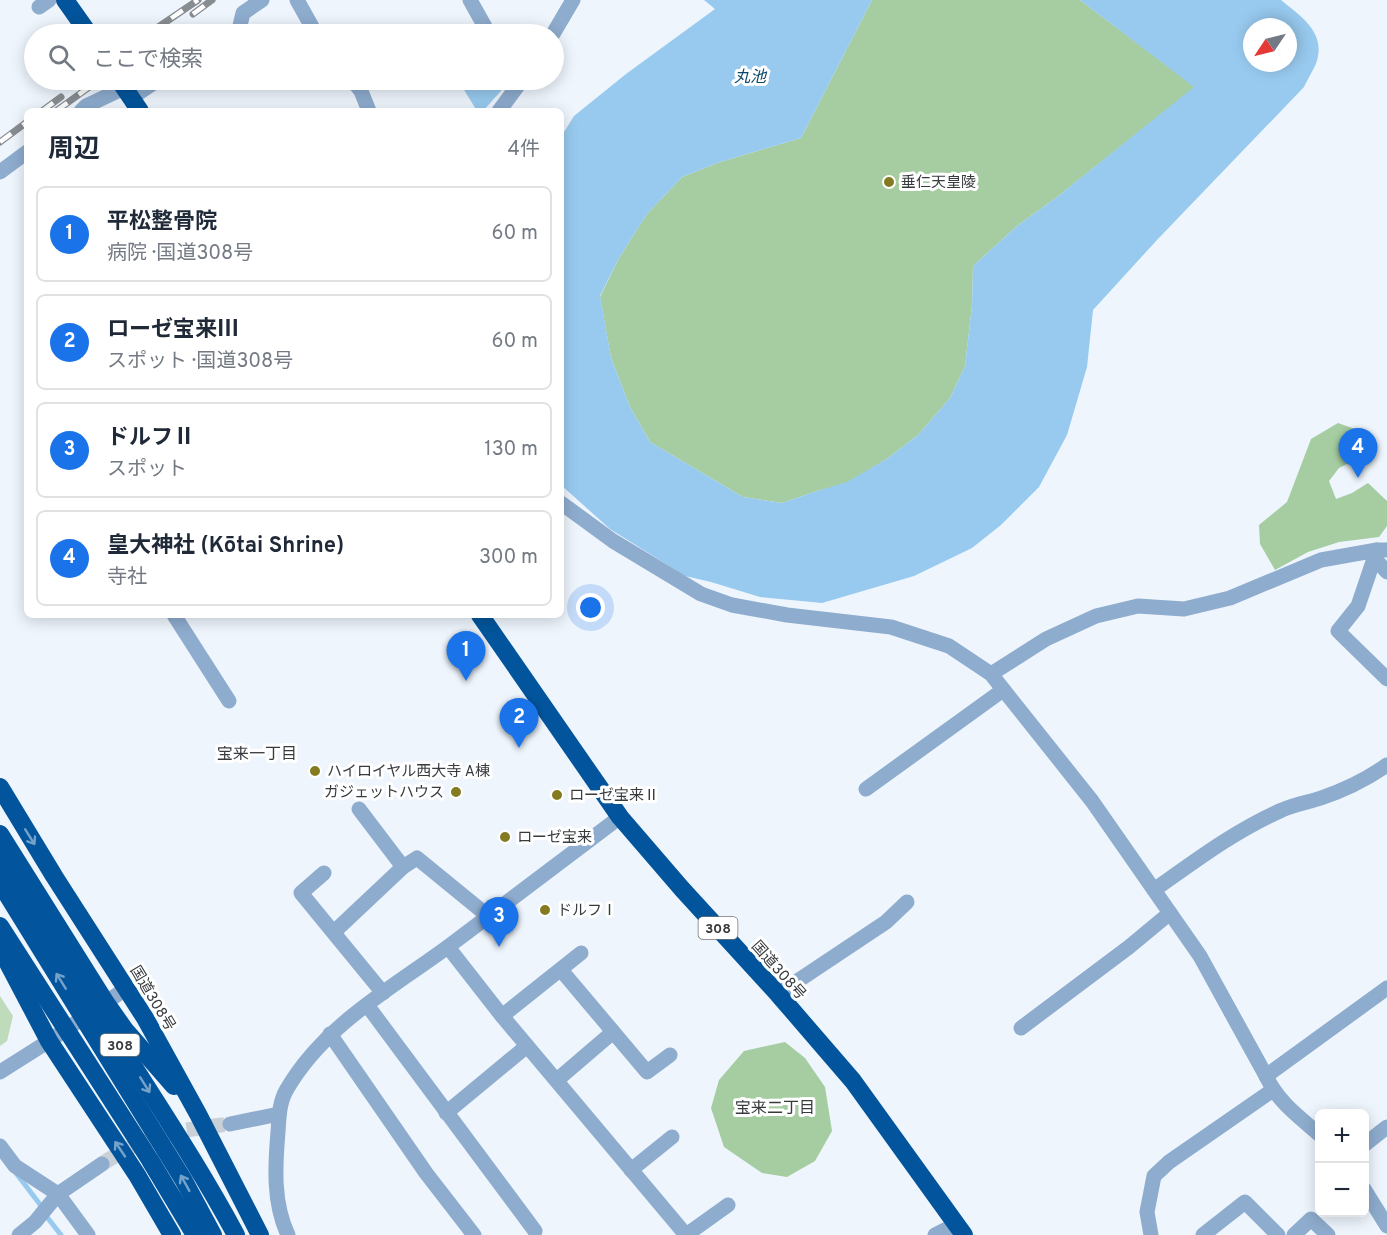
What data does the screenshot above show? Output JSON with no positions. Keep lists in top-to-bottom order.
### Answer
{
  "streets": {
    "highway": ["308", "国道308号"]
  },
  "districts": ["宝来一丁目", "宝来二丁目"],
  "water": ["丸池"],
  "places": [
    "垂仁天皇陵",
    "ハイロイヤル西大寺 A棟",
    "ガジェットハウス",
    "ローゼ宝来Ⅱ",
    "ローゼ宝来",
    "ドルフⅠ"
  ],
  "north": "bottom left",
  "page": {
    "search": "ここで検索",
    "heading": ["周辺", "4件"],
    "list": [
      {
        "mark": "1",
        "name": "平松整骨院",
        "note": "病院 · 国道308号",
        "value": "60 m"
      },
      {
        "mark": "2",
        "name": "ローゼ宝来Ⅲ",
        "note": "スポット · 国道308号",
        "value": "60 m"
      },
      {
        "mark": "3",
        "name": "ドルフⅡ",
        "note": "スポット",
        "value": "130 m"
      },
      {
        "mark": "4",
        "name": "皇大神社 (Kōtai Shrine)",
        "note": "寺社",
        "value": "300 m"
      }
    ],
    "pins": [
      "4",
      "1",
      "2",
      "3"
    ],
    "map_buttons": ["+", "−"]
  }
}
